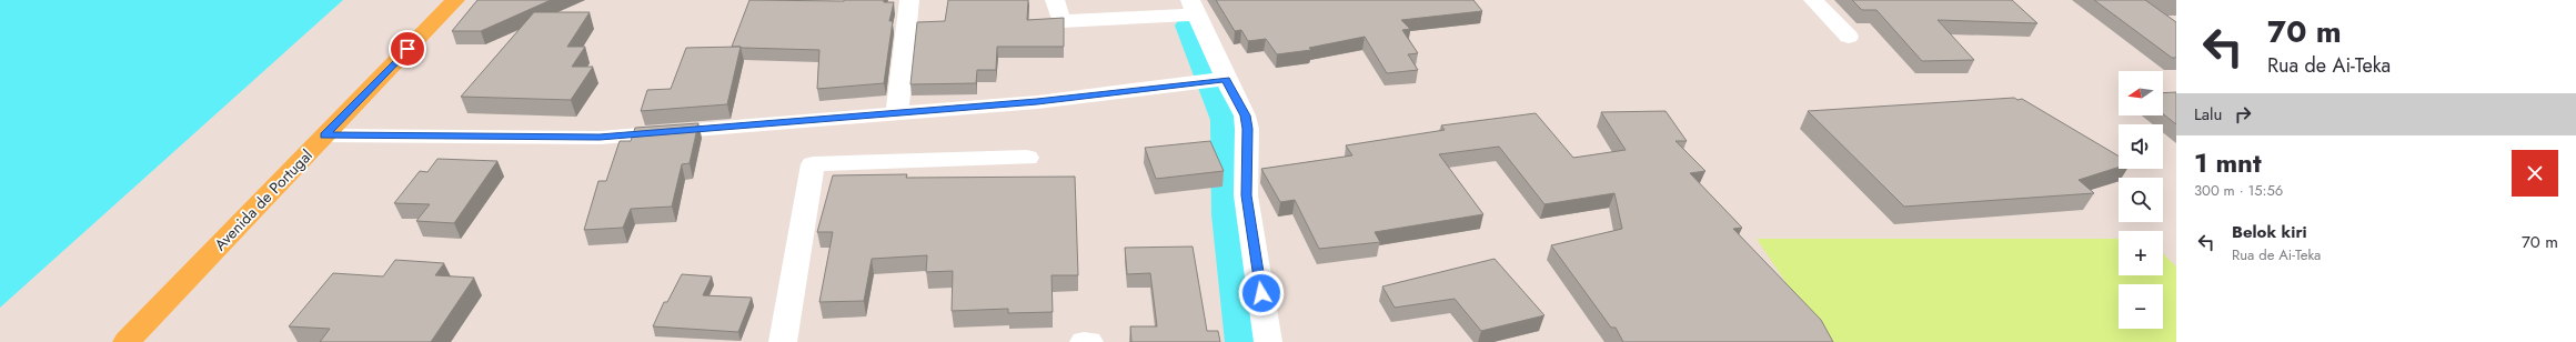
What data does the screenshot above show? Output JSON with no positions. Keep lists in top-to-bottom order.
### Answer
{
  "streets": {
    "main road": ["Avenida de Portugal"]
  },
  "north": "left",
  "page": {
    "turn": ["70 m", "Rua de Ai-Teka"],
    "map_buttons": ["+", "−"],
    "then": "Lalu",
    "heading": ["1 mnt", "300 m · 15:56"],
    "list": [
      {
        "name": "Belok kiri",
        "note": "Rua de Ai-Teka",
        "value": "70 m"
      }
    ]
  }
}
